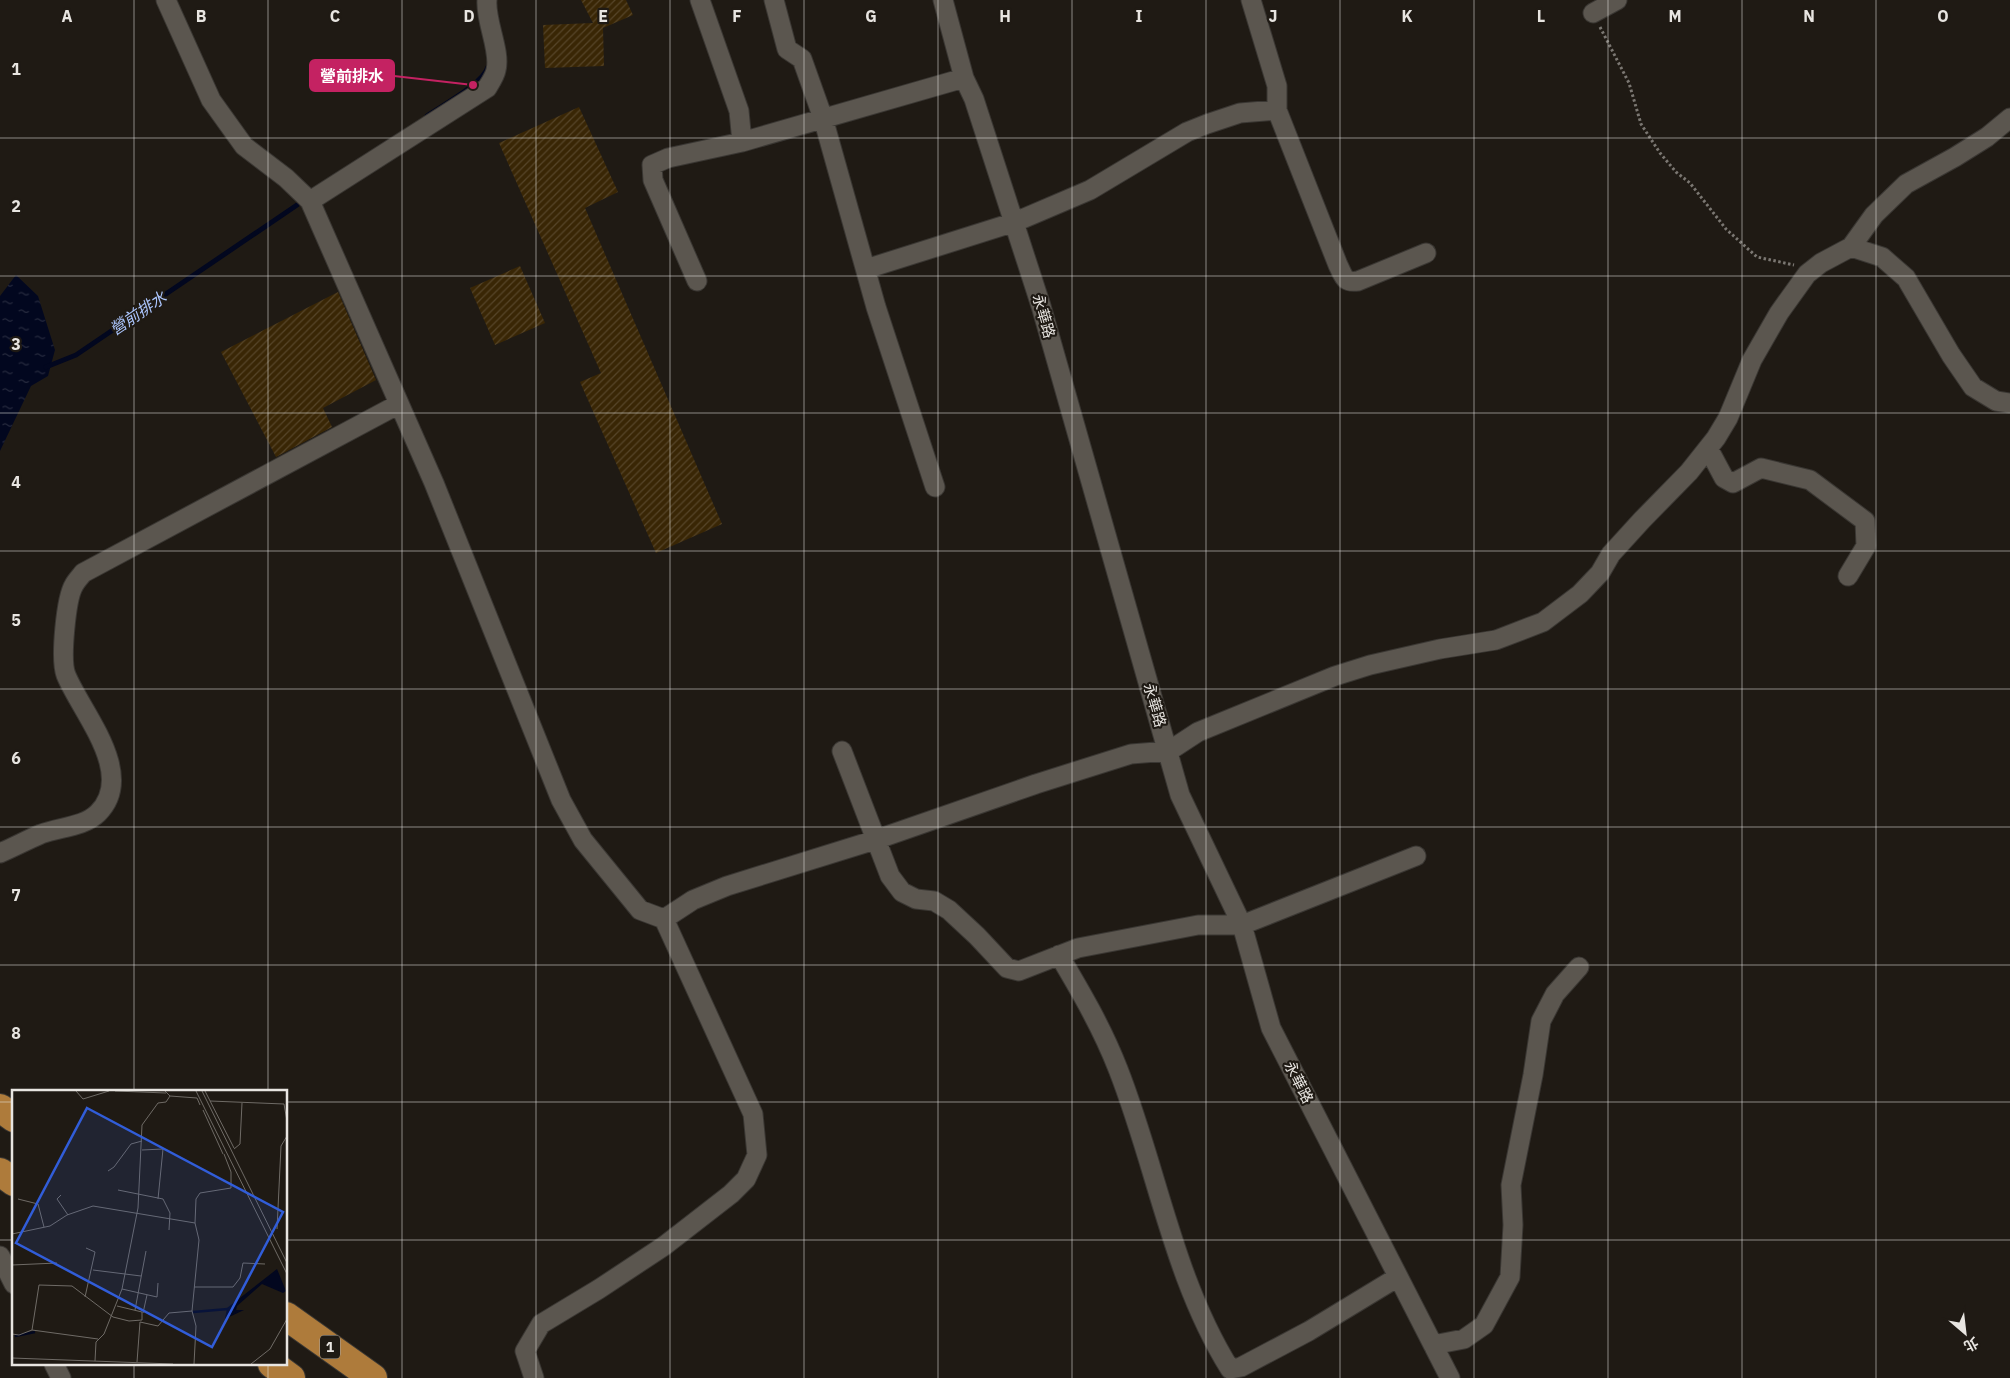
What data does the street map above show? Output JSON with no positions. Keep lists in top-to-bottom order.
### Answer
{
  "streets": {
    "highway": ["1"],
    "street": ["永華路"]
  },
  "water": ["營前排水"],
  "places": ["營前排水"],
  "north": "bottom right",
  "grid": {
    "columns": [
      "A",
      "B",
      "C",
      "D",
      "E",
      "F",
      "G",
      "H",
      "I",
      "J",
      "K",
      "L",
      "M",
      "N",
      "O"
    ],
    "rows": [
      "1",
      "2",
      "3",
      "4",
      "5",
      "6",
      "7",
      "8"
    ]
  }
}
